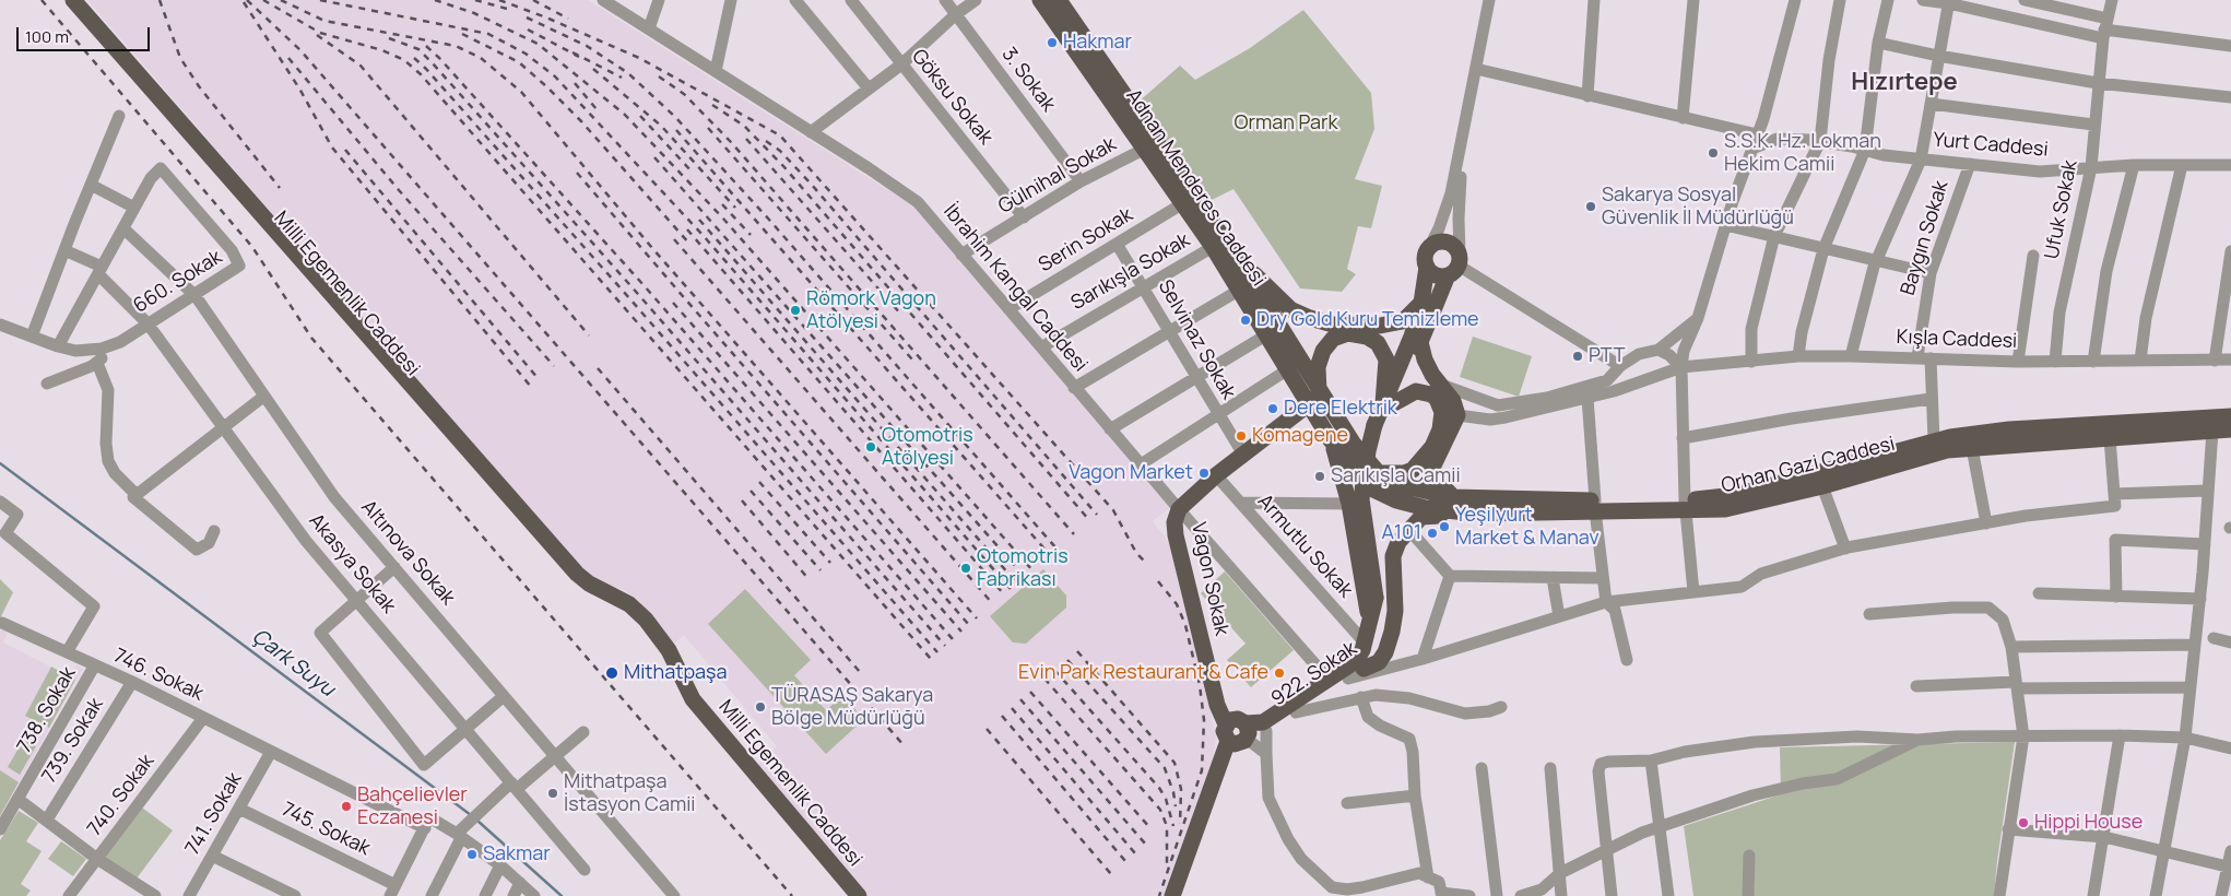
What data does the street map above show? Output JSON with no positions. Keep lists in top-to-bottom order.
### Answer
{
  "streets": {
    "main road": [
      "Adnan Menderes Caddesi",
      "Milli Egemenlik Caddesi",
      "Orhan Gazi Caddesi",
      "Vagon Sokak",
      "922. Sokak"
    ],
    "street": [
      "3. Sokak",
      "Göksu Sokak",
      "Yurt Caddesi",
      "Gülnihal Sokak",
      "Ufuk Sokak",
      "Baygın Sokak",
      "Serin Sokak",
      "Sarıkışla Sokak",
      "660. Sokak",
      "İbrahim Kangal Caddesi",
      "Selvinaz Sokak",
      "Kışla Caddesi",
      "Armutlu Sokak",
      "Altınova Sokak",
      "Akasya Sokak",
      "746. Sokak",
      "738. Sokak",
      "739. Sokak",
      "740. Sokak",
      "741. Sokak",
      "745. Sokak"
    ]
  },
  "crossings": [
    ["3. Sokak", "Gülnihal Sokak"],
    ["Göksu Sokak", "Gülnihal Sokak"],
    ["Yurt Caddesi", "Ufuk Sokak"],
    ["Yurt Caddesi", "Baygın Sokak"],
    ["Gülnihal Sokak", "Adnan Menderes Caddesi"],
    ["Gülnihal Sokak", "İbrahim Kangal Caddesi"],
    ["Adnan Menderes Caddesi", "Serin Sokak"],
    ["Adnan Menderes Caddesi", "Sarıkışla Sokak"],
    ["Adnan Menderes Caddesi", "Orhan Gazi Caddesi"],
    ["Adnan Menderes Caddesi", "Vagon Sokak"],
    ["Ufuk Sokak", "Kışla Caddesi"],
    ["Baygın Sokak", "Kışla Caddesi"],
    ["Serin Sokak", "İbrahim Kangal Caddesi"],
    ["Serin Sokak", "Selvinaz Sokak"],
    ["Sarıkışla Sokak", "İbrahim Kangal Caddesi"],
    ["Sarıkışla Sokak", "Selvinaz Sokak"],
    ["660. Sokak", "Altınova Sokak"],
    ["660. Sokak", "Akasya Sokak"],
    ["İbrahim Kangal Caddesi", "Vagon Sokak"],
    ["Selvinaz Sokak", "Vagon Sokak"],
    ["Orhan Gazi Caddesi", "Vagon Sokak"],
    ["Armutlu Sokak", "Vagon Sokak"],
    ["Vagon Sokak", "922. Sokak"],
    ["746. Sokak", "738. Sokak"],
    ["746. Sokak", "739. Sokak"],
    ["746. Sokak", "740. Sokak"],
    ["746. Sokak", "741. Sokak"],
    ["741. Sokak", "745. Sokak"]
  ],
  "districts": ["Hızırtepe"],
  "water": ["Çark Suyu"],
  "parks": ["Orman Park"],
  "places": [
    "Hakmar",
    "S.S.K. Hz. Lokman Hekim Camii",
    "Sakarya Sosyal Güvenlik İl Müdürlüğü",
    "Römork Vagon Atölyesi",
    "Dry Gold Kuru Temizleme",
    "PTT",
    "Dere Elektrik",
    "Komagene",
    "Otomotris Atölyesi",
    "Vagon Market",
    "Sarıkışla Camii",
    "Yeşilyurt Market & Manav",
    "A101",
    "Otomotris Fabrikası",
    "Mithatpaşa",
    "Evin Park Restaurant & Cafe",
    "TÜRASAŞ Sakarya Bölge Müdürlüğü",
    "Mithatpaşa İstasyon Camii",
    "Bahçelievler Eczanesi",
    "Hippi House",
    "Sakmar"
  ],
  "scale_bar": "100 m"
}
